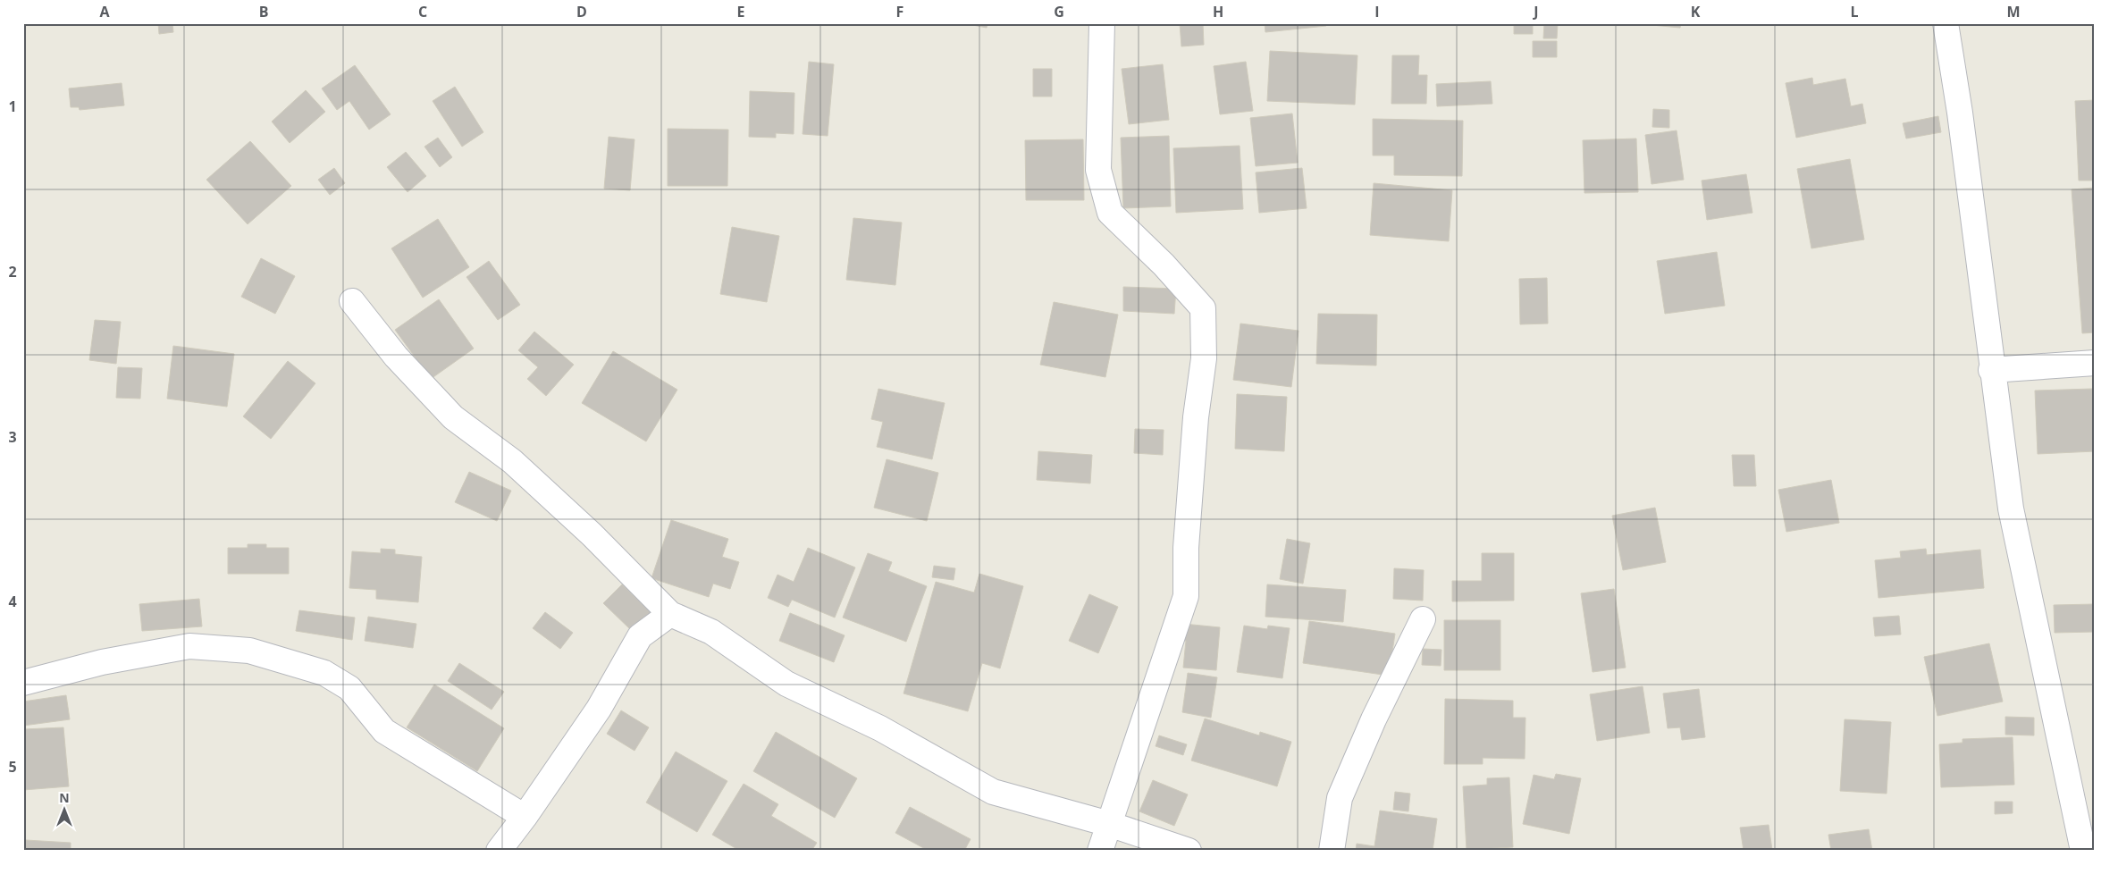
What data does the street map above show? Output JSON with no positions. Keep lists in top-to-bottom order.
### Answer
{
  "north": "top",
  "grid": {
    "columns": [
      "A",
      "B",
      "C",
      "D",
      "E",
      "F",
      "G",
      "H",
      "I",
      "J",
      "K",
      "L",
      "M"
    ],
    "rows": [
      "1",
      "2",
      "3",
      "4",
      "5"
    ]
  }
}
